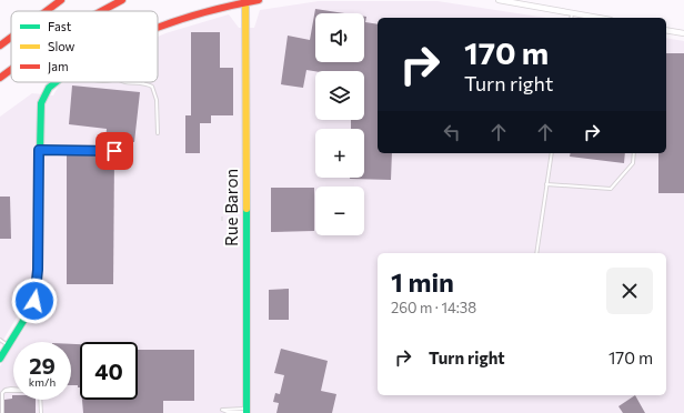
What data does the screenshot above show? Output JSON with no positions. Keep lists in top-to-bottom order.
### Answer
{
  "streets": {
    "main road": ["Rue Baron"]
  },
  "legend": ["Fast", "Slow", "Jam"],
  "page": {
    "map_buttons": ["+", "−"],
    "turn": ["170 m", "Turn right"],
    "heading": ["1 min", "260 m · 14:38"],
    "list": [
      {
        "name": "Turn right",
        "value": "170 m"
      }
    ],
    "speed": "29 km/h",
    "limit": "40"
  }
}
